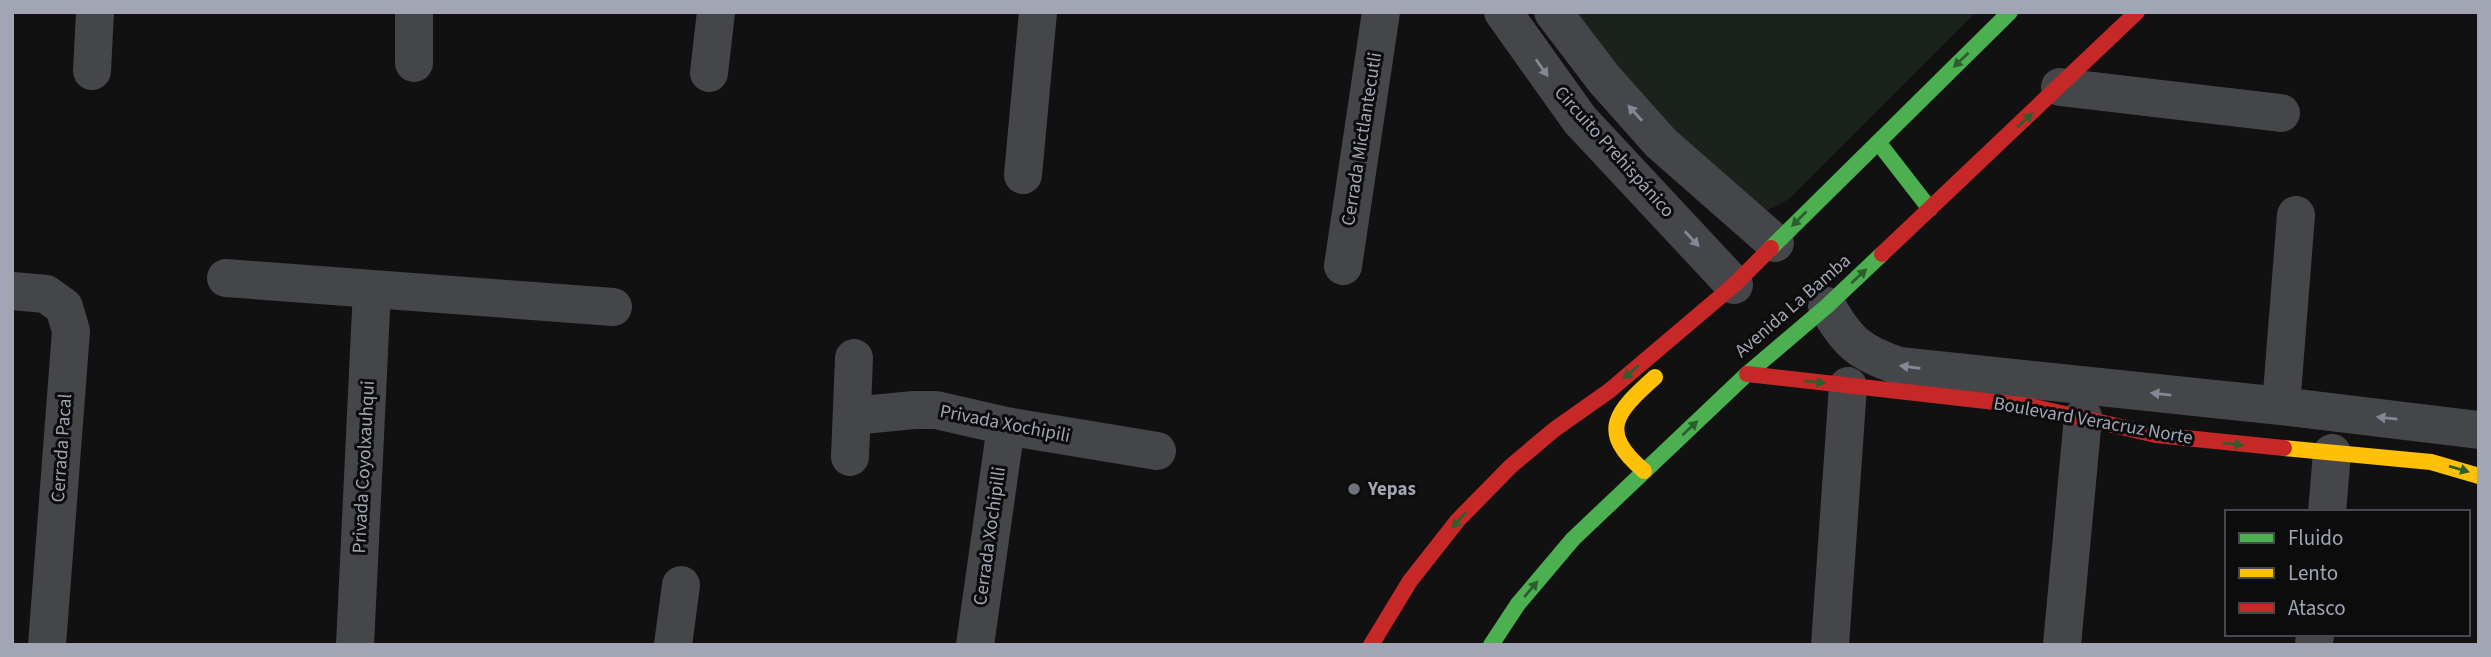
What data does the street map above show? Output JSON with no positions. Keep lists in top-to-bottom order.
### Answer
{
  "streets": {
    "street": [
      "Cerrada Mictlantecutli",
      "Circuito Prehispánico",
      "Avenida La Bamba",
      "Boulevard Veracruz Norte",
      "Privada Xochipili",
      "Cerrada Pacal",
      "Privada Coyolxauhqui",
      "Cerrada Xochipilli"
    ]
  },
  "crossings": [
    ["Avenida La Bamba", "Boulevard Veracruz Norte"],
    ["Privada Xochipili", "Cerrada Xochipilli"]
  ],
  "places": ["Yepas"],
  "legend": ["Fluido", "Lento", "Atasco"]
}
